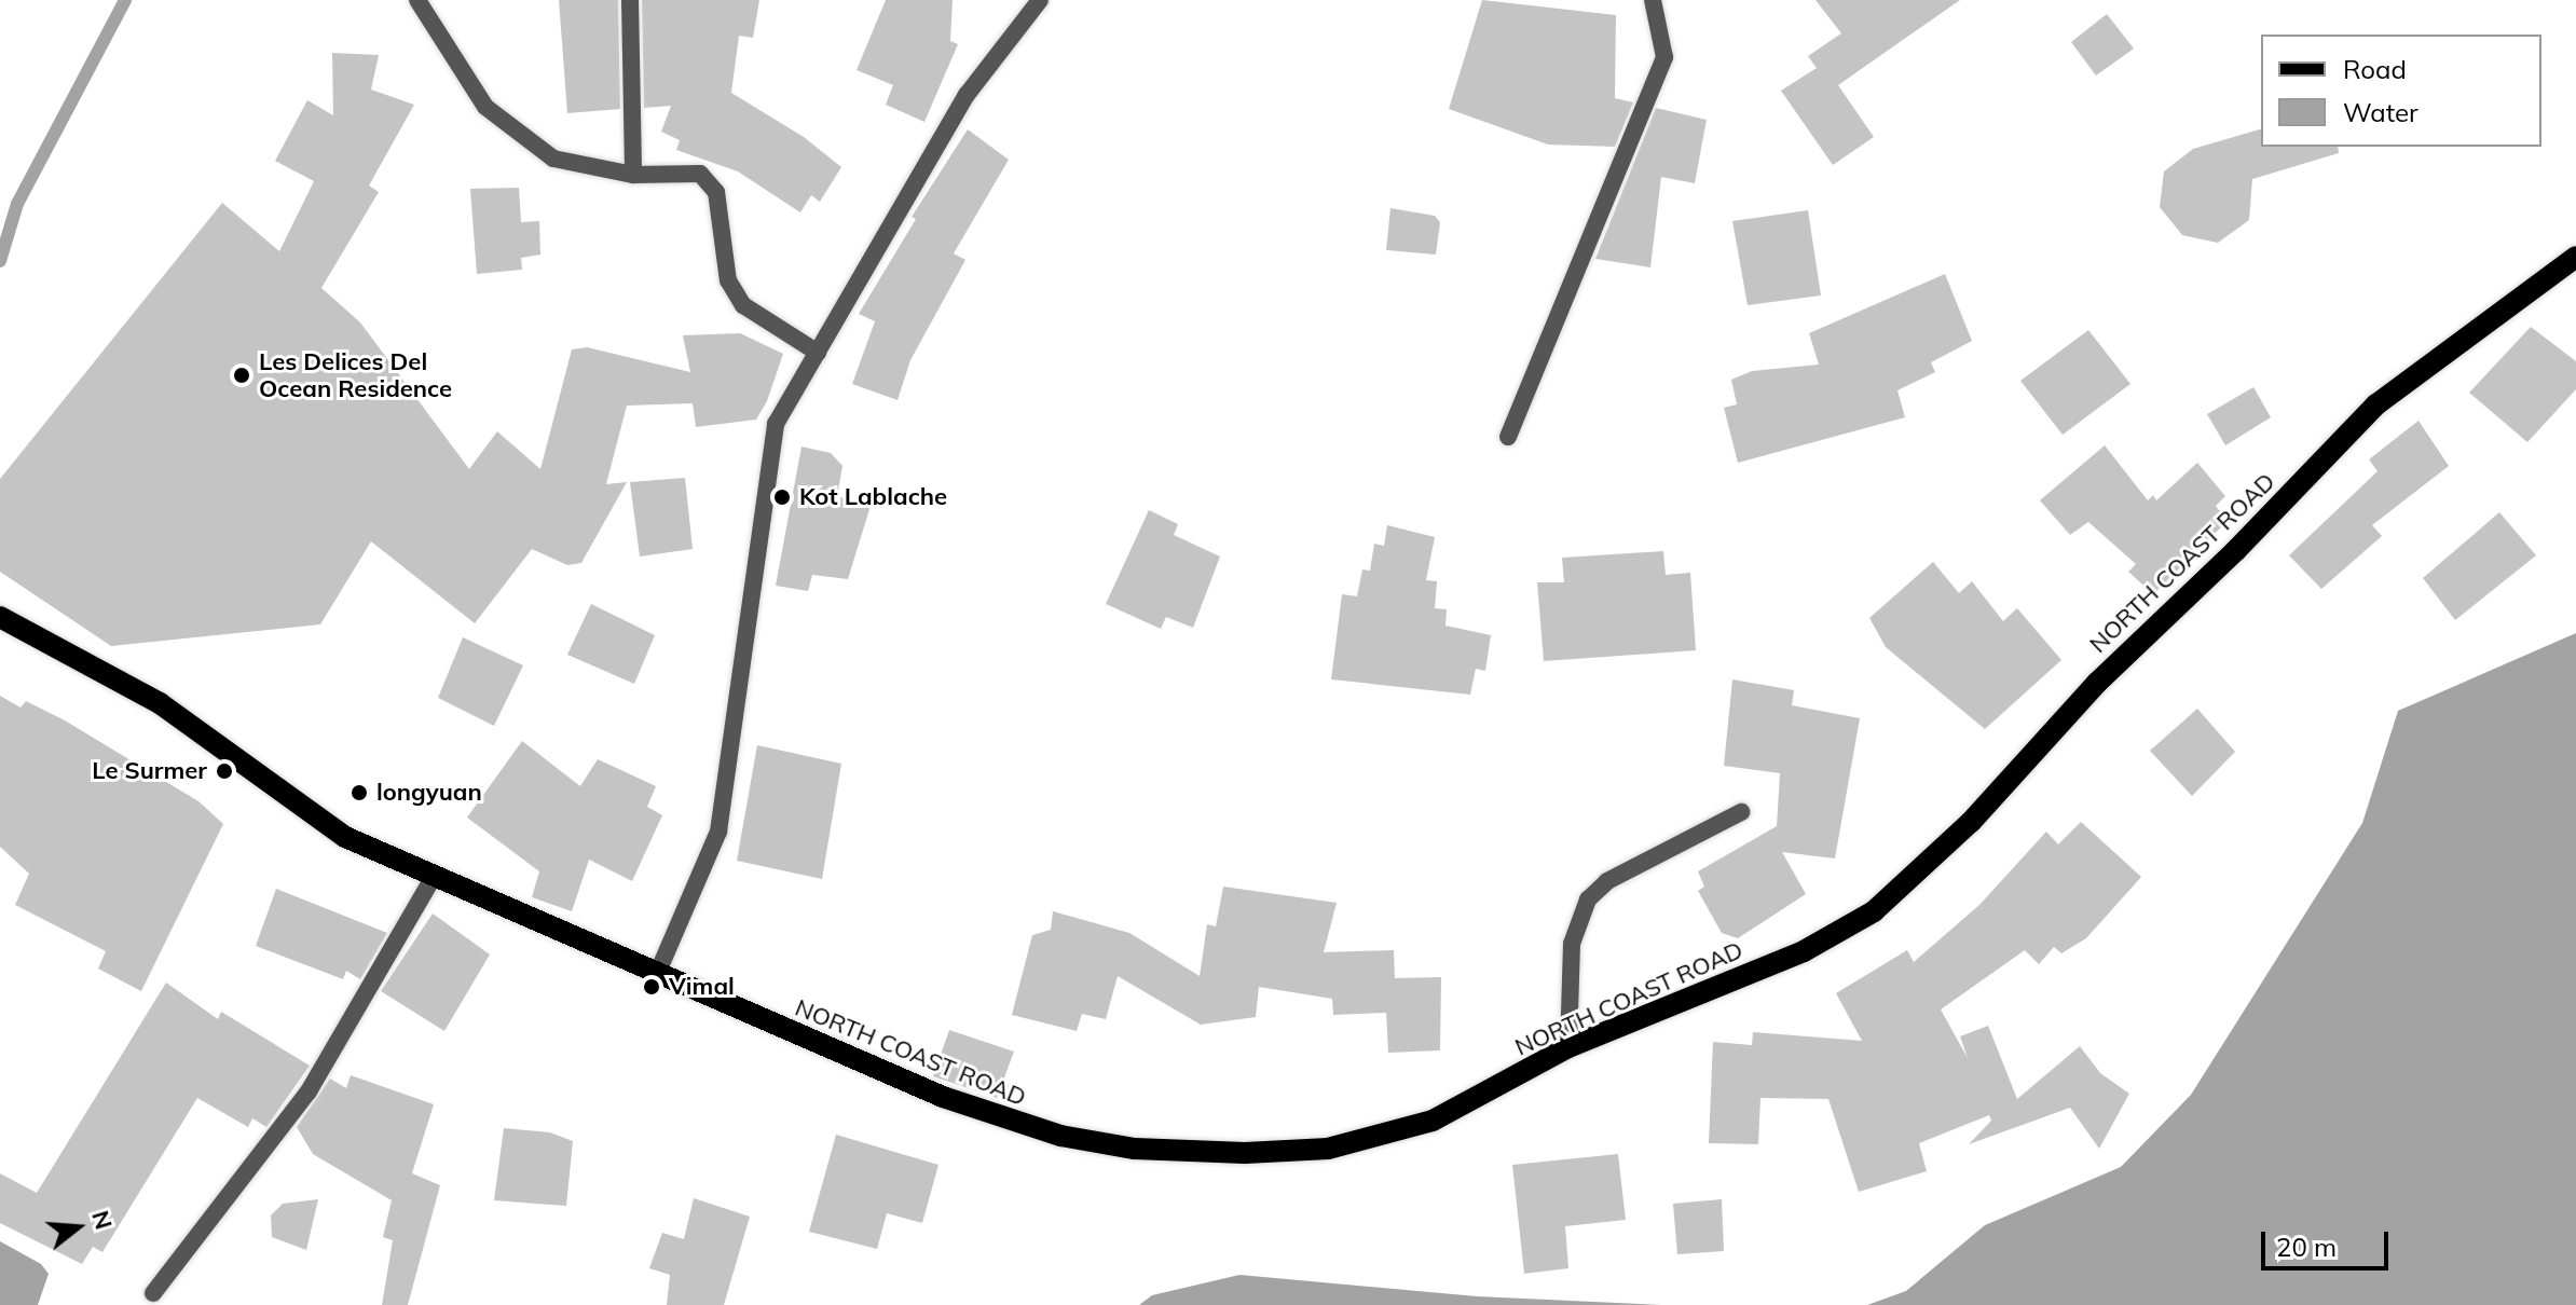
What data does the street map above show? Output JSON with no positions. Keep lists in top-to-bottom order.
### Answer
{
  "streets": {
    "main road": ["NORTH COAST ROAD"]
  },
  "places": [
    "Les Delices Del Ocean Residence",
    "Kot Lablache",
    "Le Surmer",
    "longyuan",
    "Vimal"
  ],
  "legend": ["Road", "Water"],
  "scale_bar": "20 m",
  "north": "right"
}
